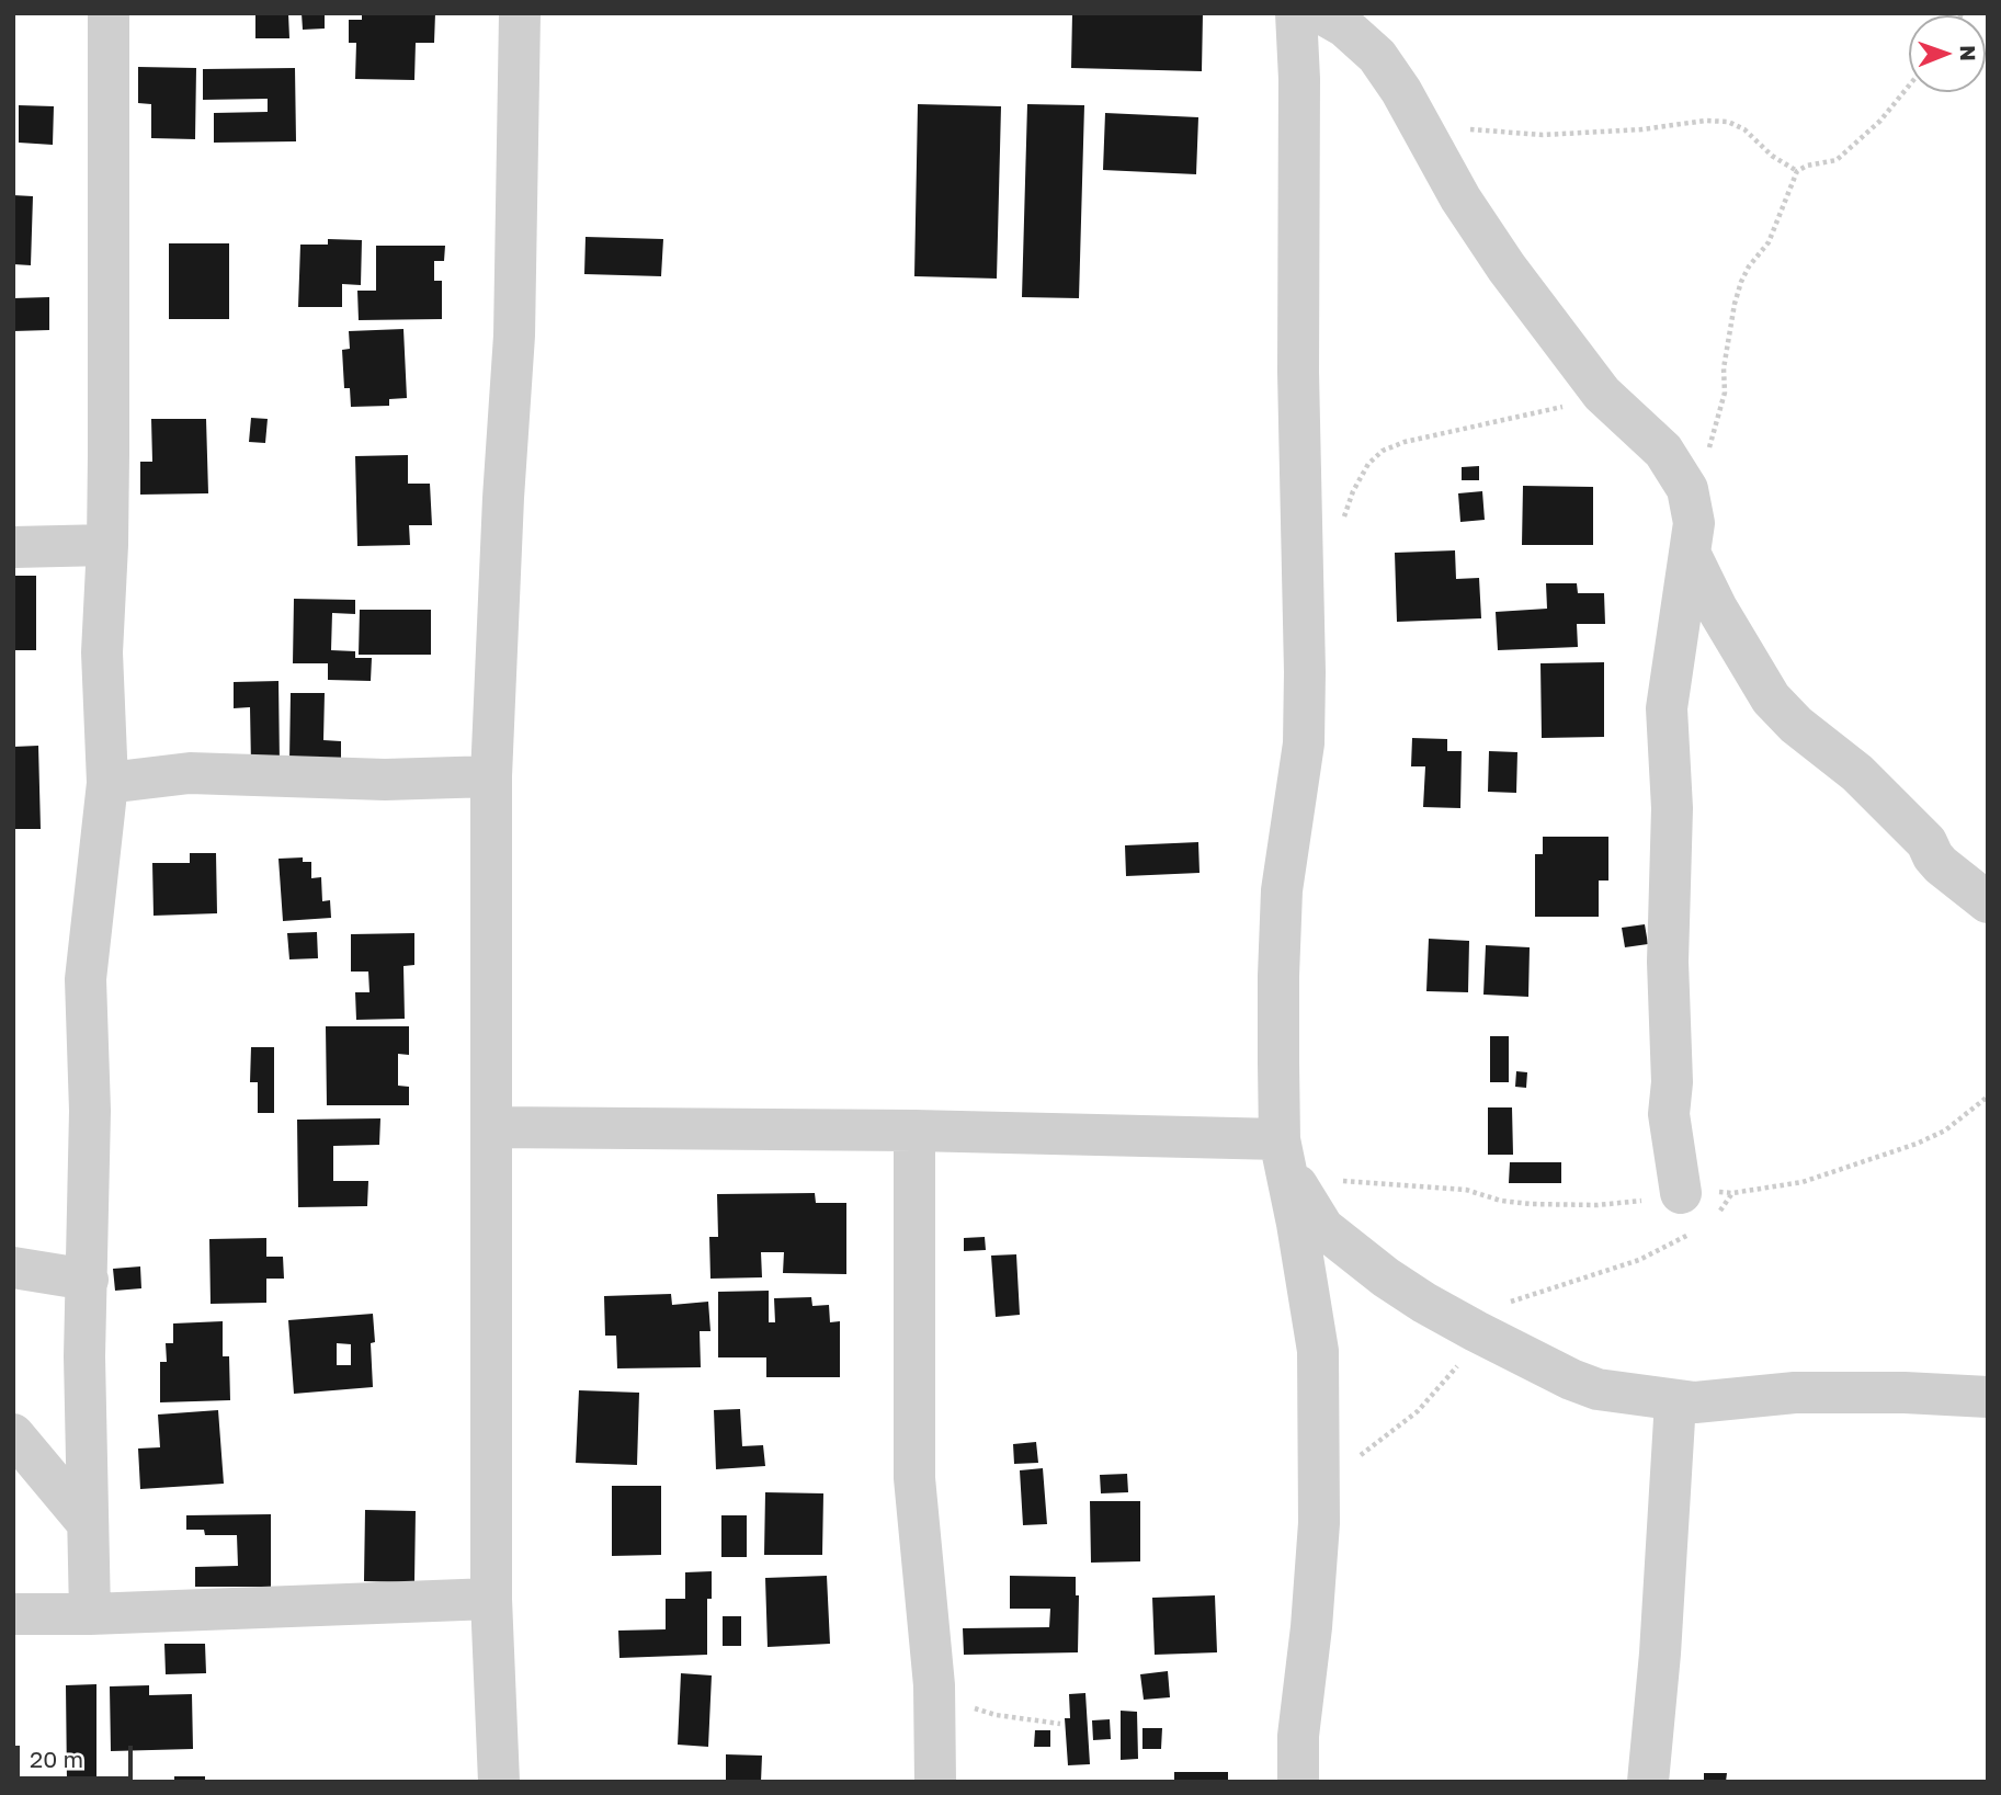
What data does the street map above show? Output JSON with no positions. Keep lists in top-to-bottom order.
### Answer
{
  "scale_bar": "20 m",
  "north": "right"
}
